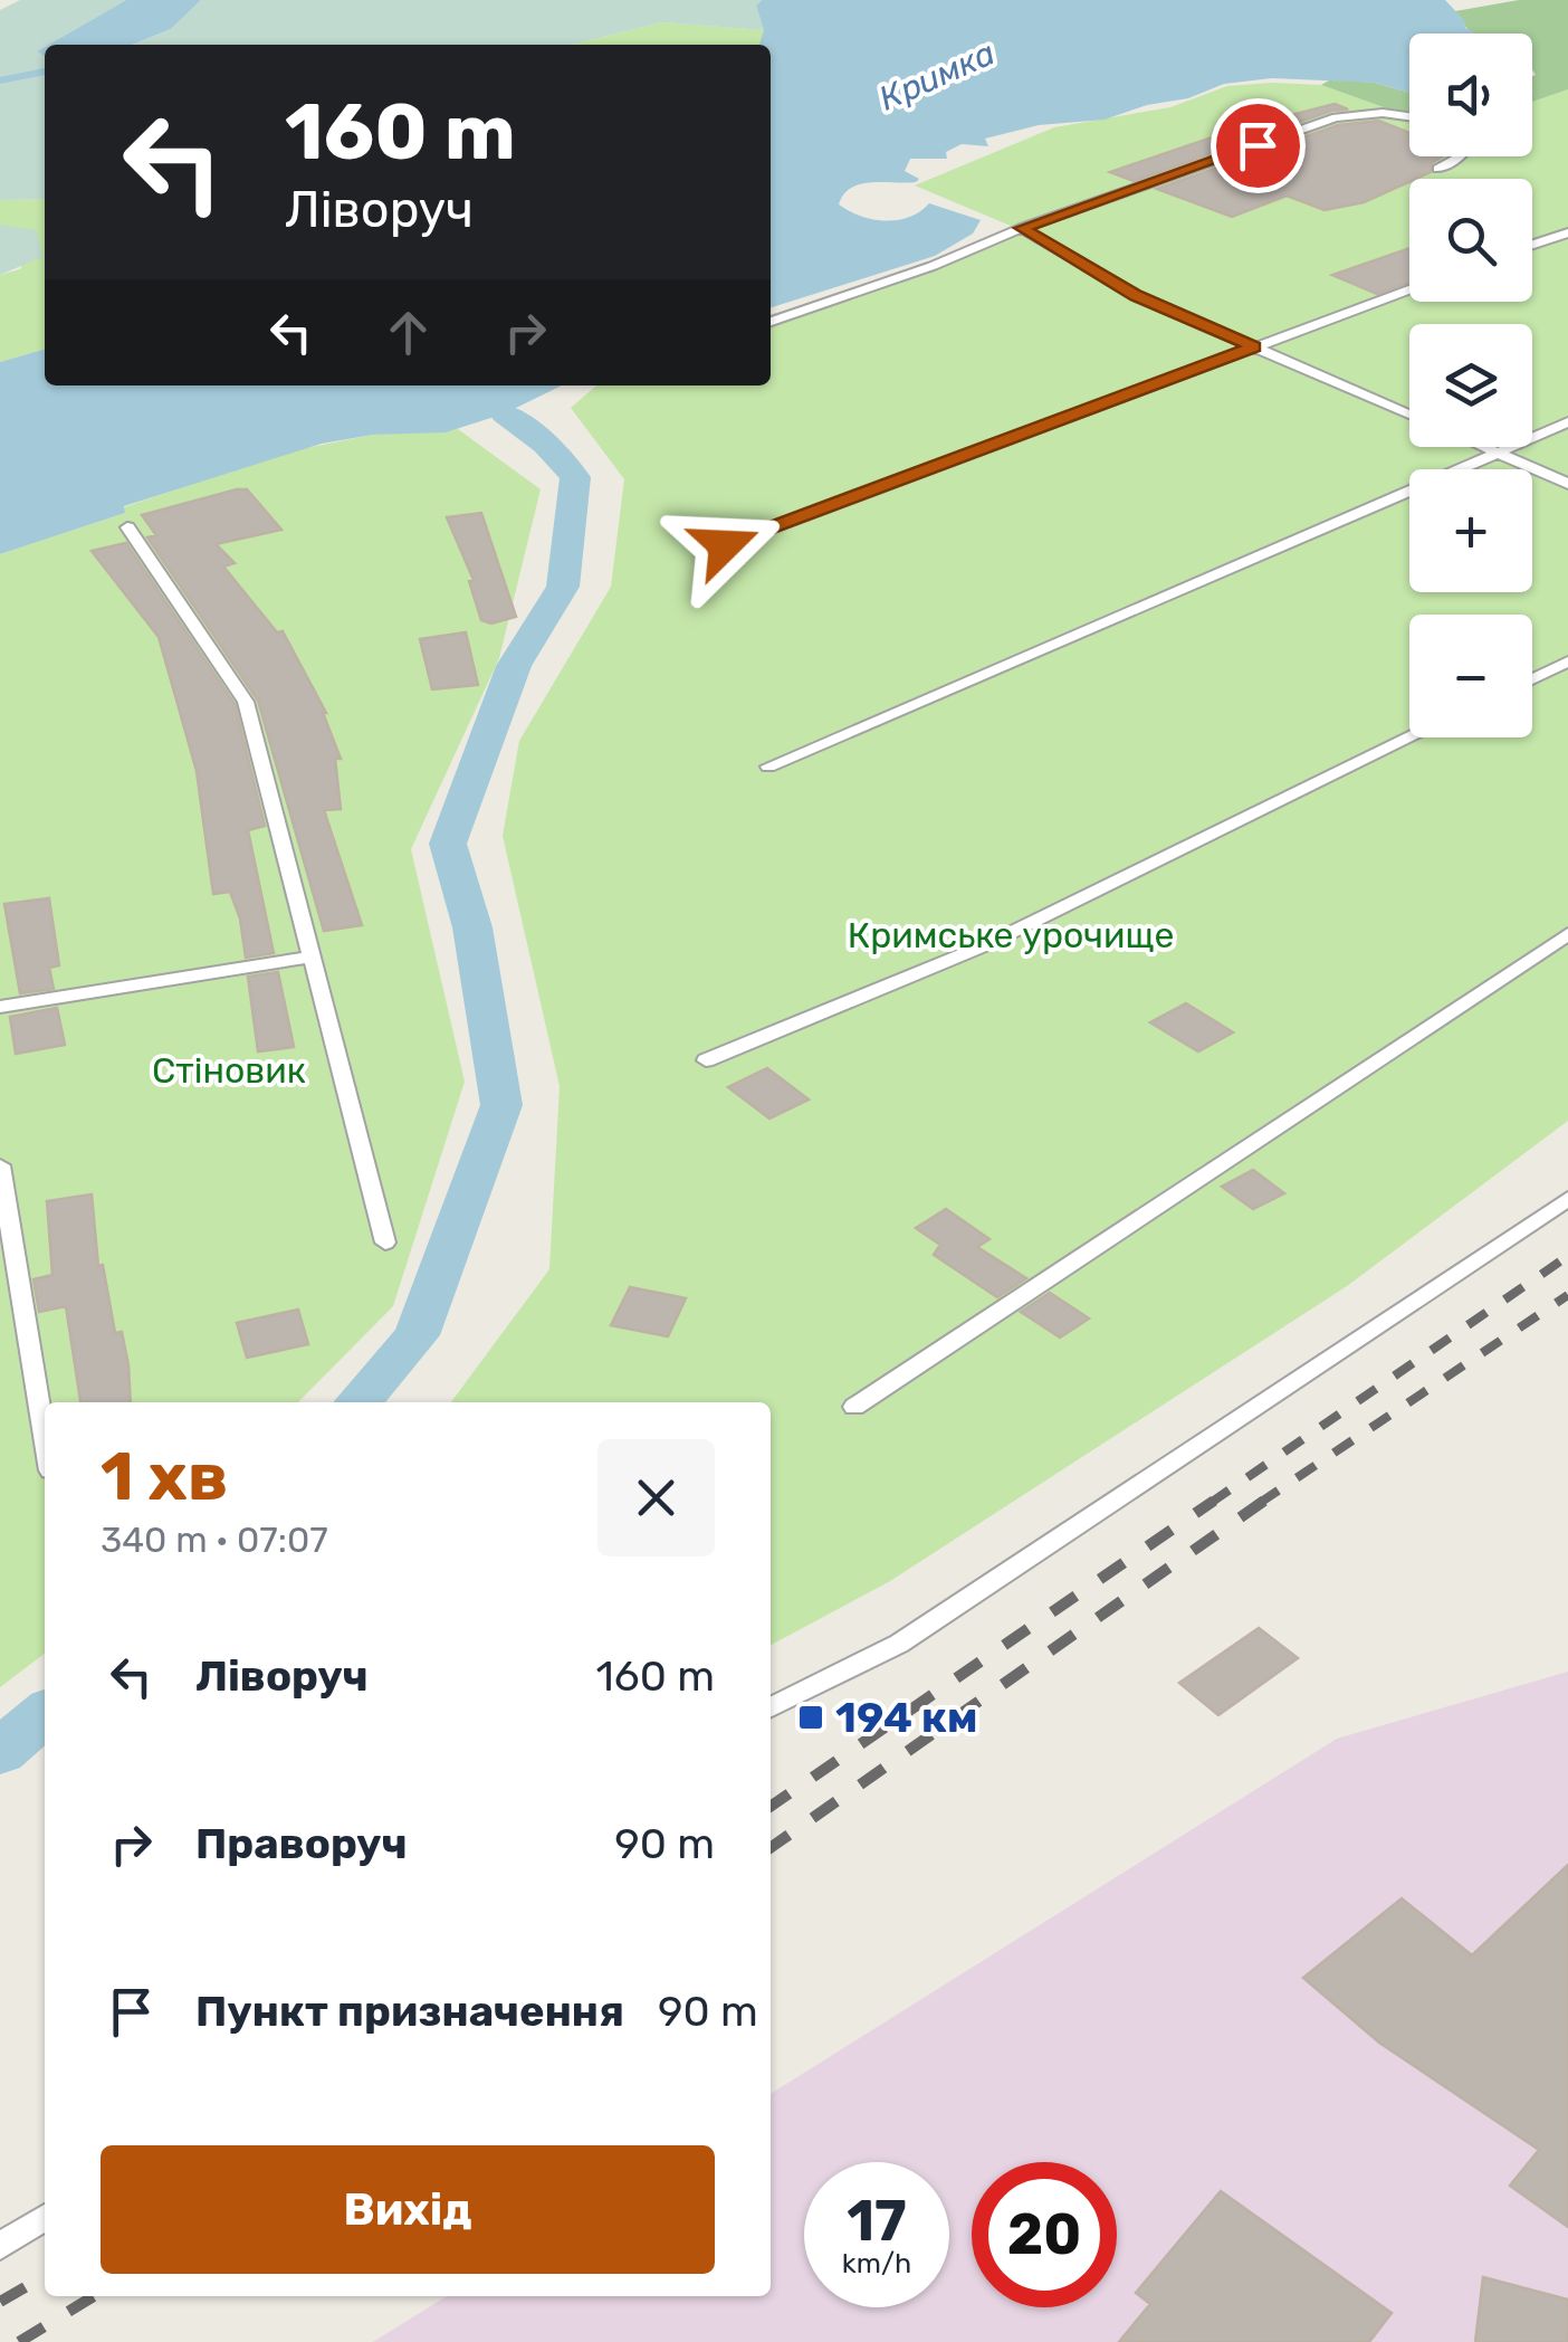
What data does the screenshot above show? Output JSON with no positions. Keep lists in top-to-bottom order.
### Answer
{
  "water": ["Кримка"],
  "parks": ["Кримське урочище", "Стіновик"],
  "places": {
    "transit": ["194 км"]
  },
  "page": {
    "map_buttons": ["+", "−"],
    "turn": ["160 m", "Ліворуч"],
    "heading": ["1 хв", "340 m · 07:07"],
    "list": [
      {
        "name": "Ліворуч",
        "value": "160 m"
      },
      {
        "name": "Праворуч",
        "value": "90 m"
      },
      {
        "name": "Пункт призначення",
        "value": "90 m"
      }
    ],
    "buttons": "Вихід",
    "speed": "17 km/h",
    "limit": "20"
  }
}
